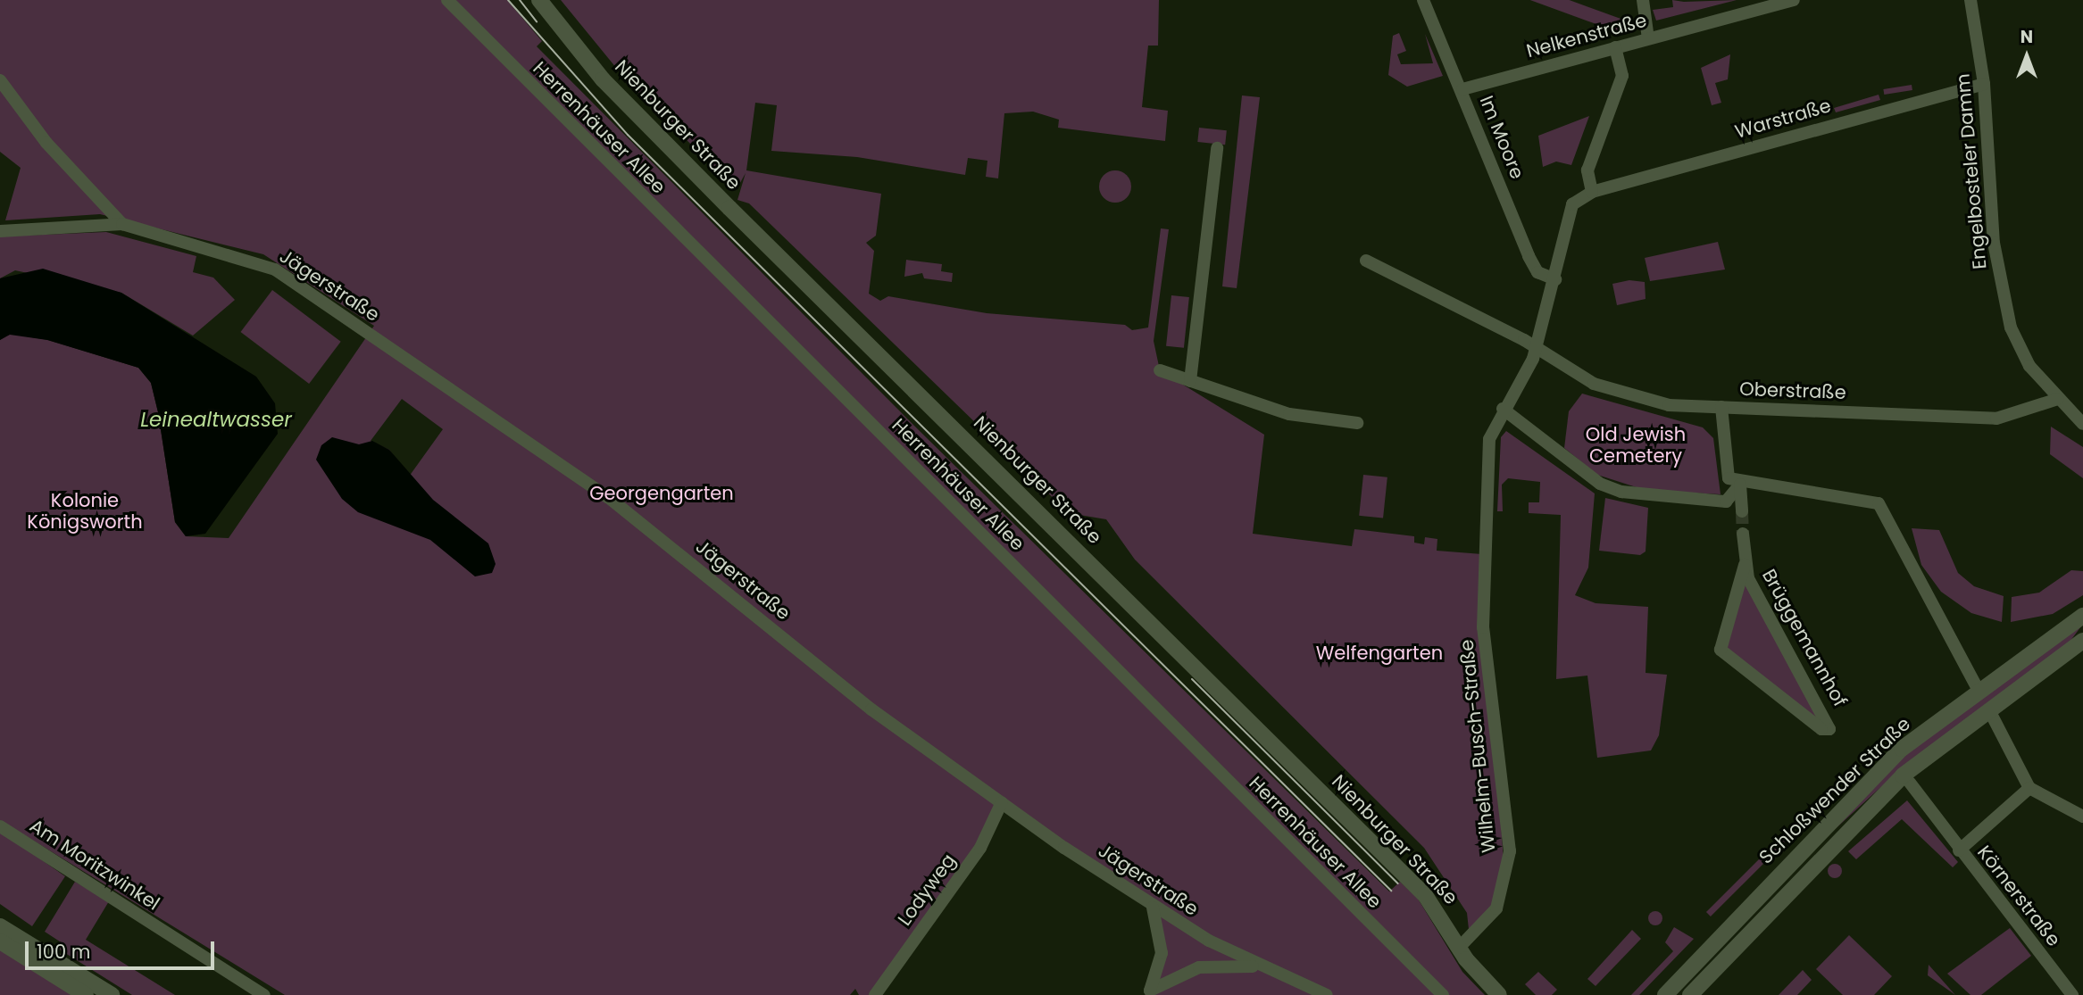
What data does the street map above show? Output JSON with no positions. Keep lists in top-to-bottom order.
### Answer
{
  "streets": {
    "street": [
      "Nelkenstraße",
      "Warstraße",
      "Nienburger Straße",
      "Herrenhäuser Allee",
      "Im Moore",
      "Engelbosteler Damm",
      "Jägerstraße",
      "Oberstraße",
      "Brüggemannhof",
      "Wilhelm-Busch-Straße",
      "Schloßwender Straße",
      "Am Moritzwinkel",
      "Lodyweg",
      "Körnerstraße"
    ]
  },
  "crossings": [
    ["Nelkenstraße", "Im Moore"],
    ["Warstraße", "Engelbosteler Damm"],
    ["Warstraße", "Wilhelm-Busch-Straße"],
    ["Nienburger Straße", "Wilhelm-Busch-Straße"],
    ["Im Moore", "Wilhelm-Busch-Straße"],
    ["Engelbosteler Damm", "Oberstraße"],
    ["Jägerstraße", "Lodyweg"],
    ["Oberstraße", "Wilhelm-Busch-Straße"]
  ],
  "water": ["Leinealtwasser"],
  "parks": [
    "Old Jewish Cemetery",
    "Georgengarten",
    "Kolonie Königsworth",
    "Welfengarten"
  ],
  "scale_bar": "100 m",
  "north": "top"
}
